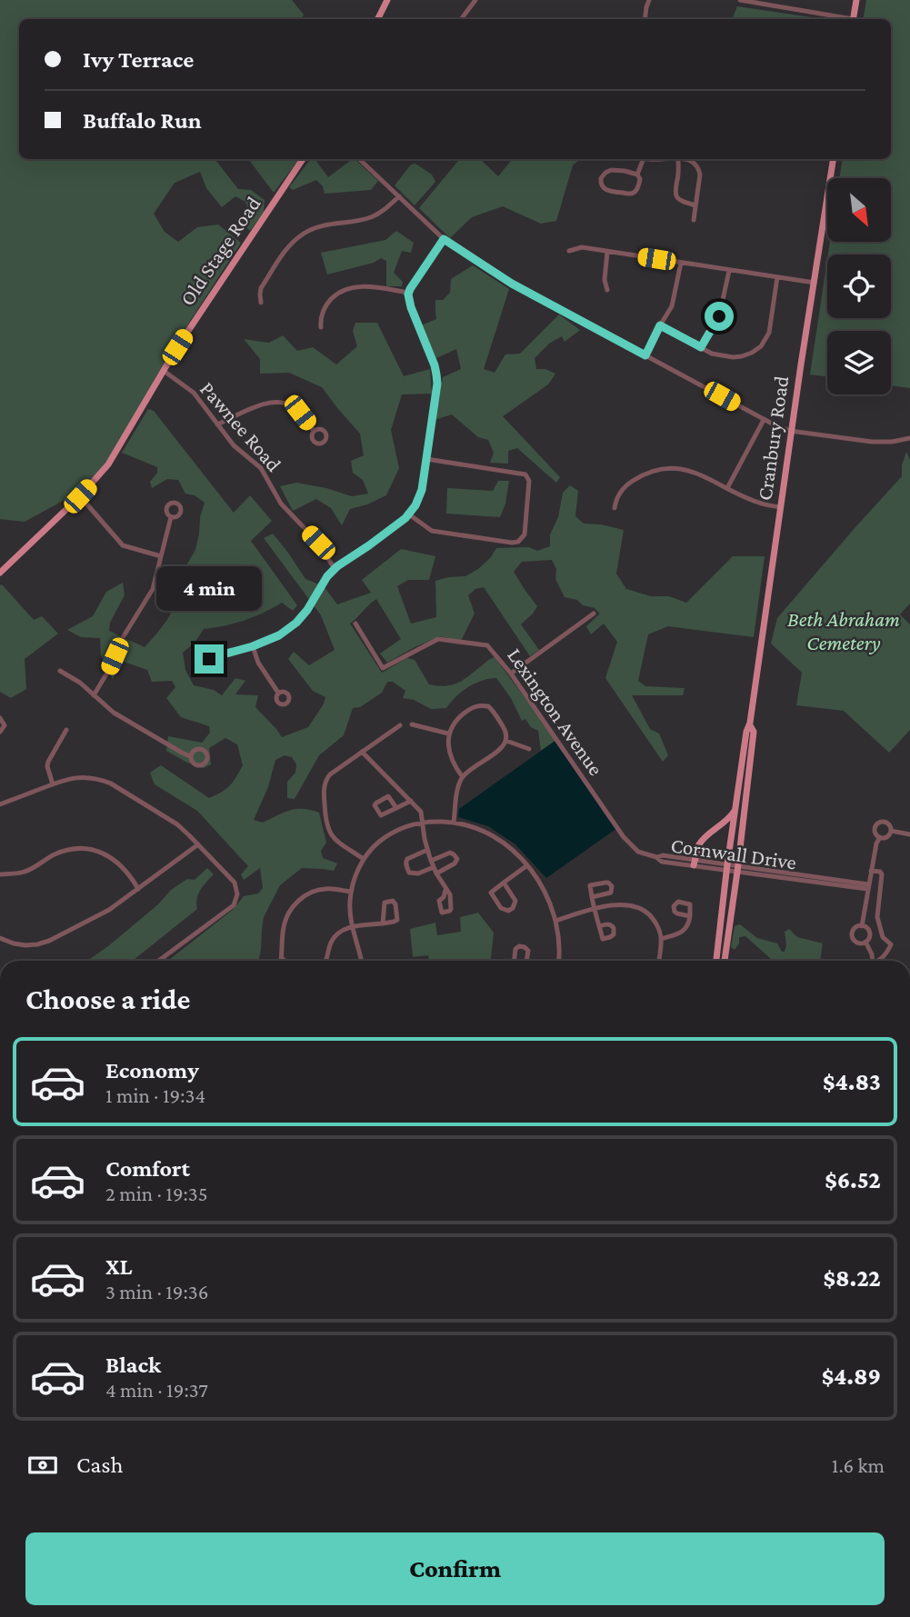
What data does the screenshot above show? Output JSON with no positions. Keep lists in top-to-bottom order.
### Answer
{
  "streets": {
    "main road": ["Old Stage Road", "Cranbury Road"],
    "street": ["Pawnee Road", "Lexington Avenue", "Cornwall Drive"]
  },
  "crossings": [
    ["Old Stage Road", "Pawnee Road"],
    ["Cranbury Road", "Cornwall Drive"],
    ["Lexington Avenue", "Cornwall Drive"]
  ],
  "parks": ["Beth Abraham Cemetery"],
  "north": "bottom right",
  "page": {
    "banner": ["Ivy Terrace", "Buffalo Run"],
    "bubble": "4 min",
    "heading": "Choose a ride",
    "list": [
      {
        "name": "Economy",
        "note": "1 min · 19:34",
        "value": "$4.83"
      },
      {
        "name": "Comfort",
        "note": "2 min · 19:35",
        "value": "$6.52"
      },
      {
        "name": "XL",
        "note": "3 min · 19:36",
        "value": "$8.22"
      },
      {
        "name": "Black",
        "note": "4 min · 19:37",
        "value": "$4.89"
      }
    ],
    "pay": ["Cash", "1.6 km"],
    "buttons": "Confirm"
  }
}
